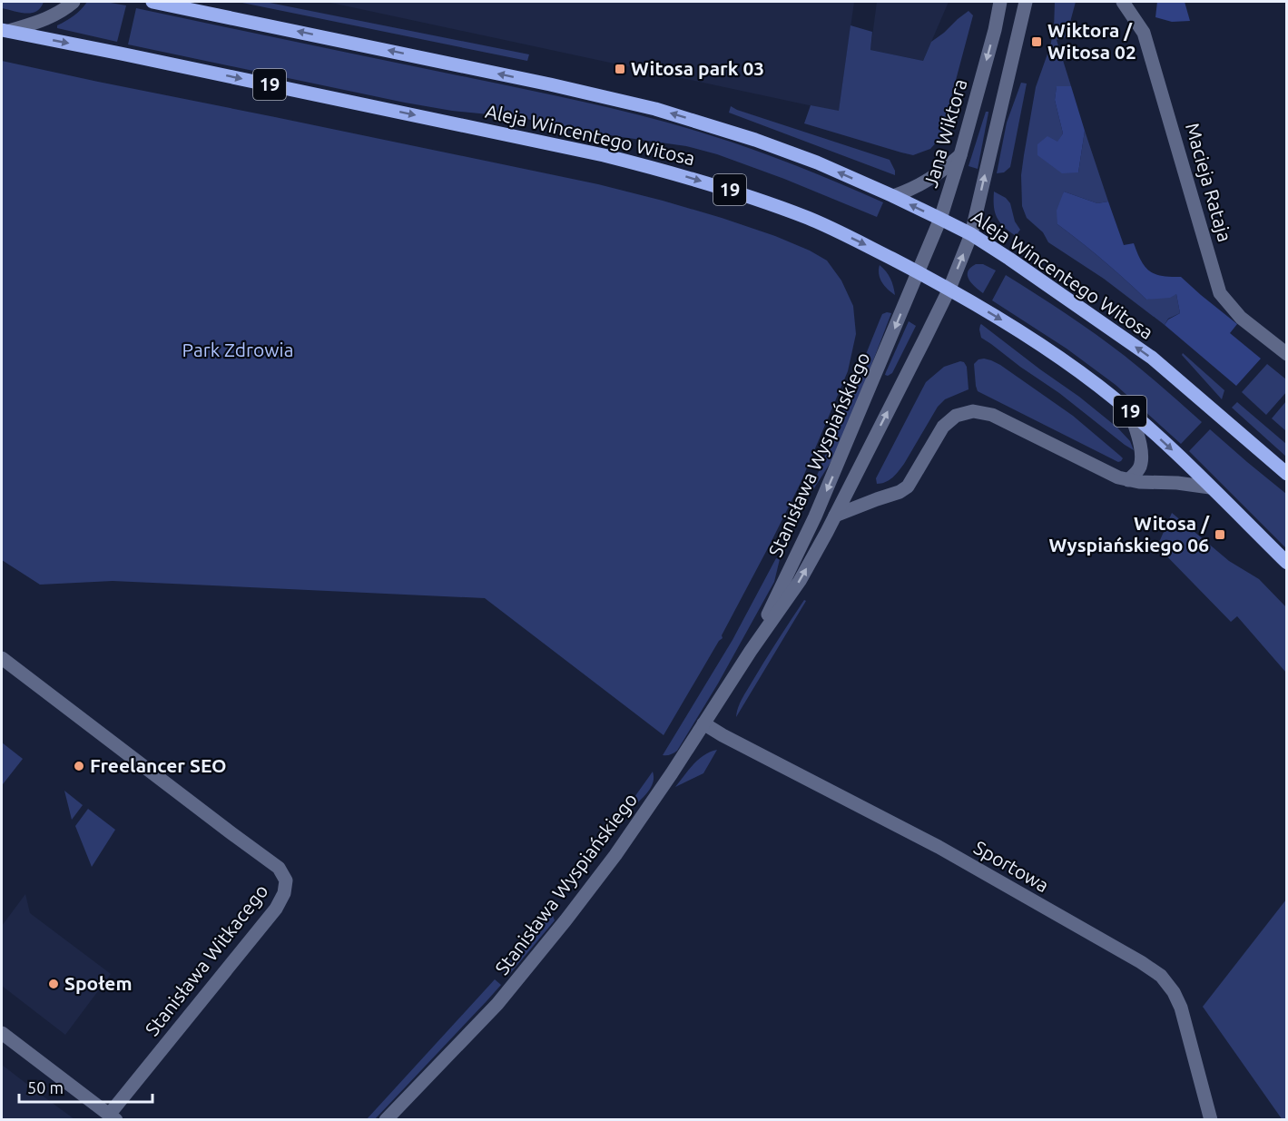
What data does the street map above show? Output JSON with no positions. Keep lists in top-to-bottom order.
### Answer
{
  "streets": {
    "main road": ["19", "Aleja Wincentego Witosa"],
    "street": [
      "Jana Wiktora",
      "Macieja Rataja",
      "Stanisława Wyspiańskiego",
      "Sportowa",
      "Stanisława Witkacego"
    ]
  },
  "crossings": [
    ["Jana Wiktora", "Aleja Wincentego Witosa"],
    ["Jana Wiktora", "Stanisława Wyspiańskiego"],
    ["Aleja Wincentego Witosa", "Stanisława Wyspiańskiego"],
    ["Stanisława Wyspiańskiego", "Sportowa"]
  ],
  "parks": ["Park Zdrowia"],
  "places": {
    "transit": ["Wiktora / Witosa 02", "Witosa park 03", "Witosa / Wyspiańskiego 06"],
    "other": ["Freelancer SEO", "Społem"]
  },
  "scale_bar": "50 m"
}
